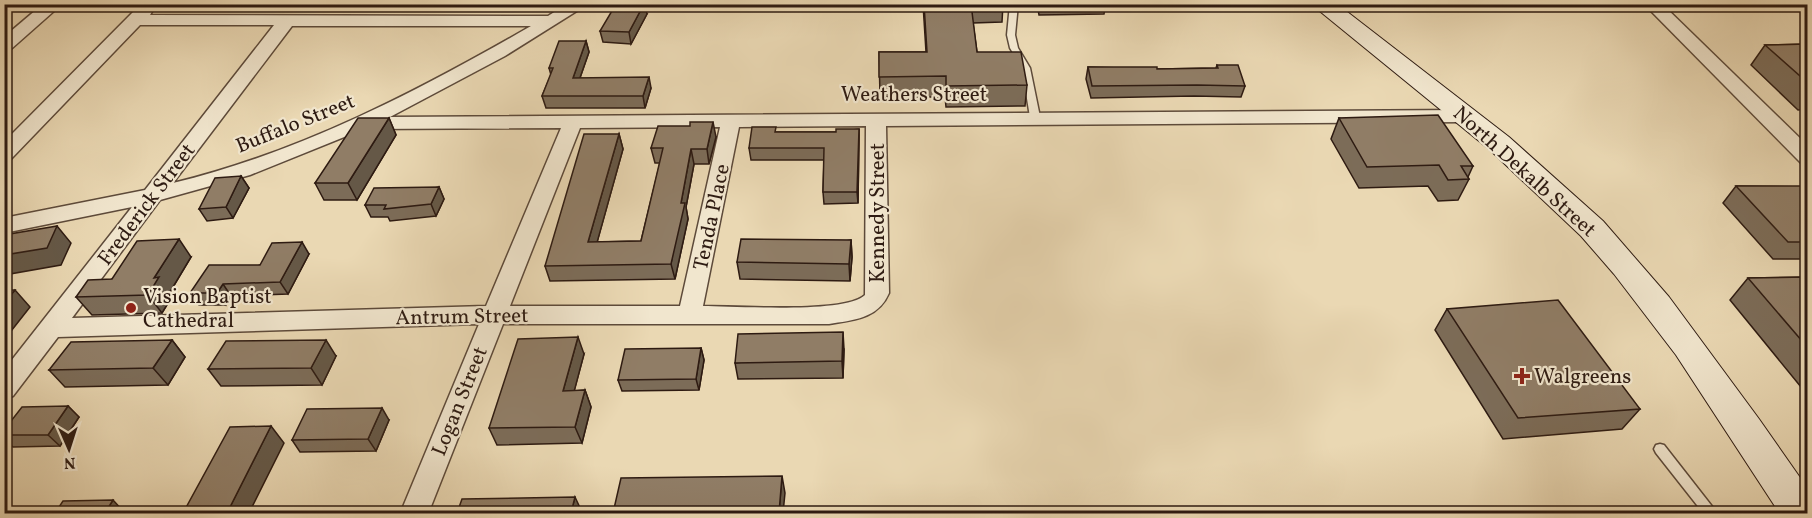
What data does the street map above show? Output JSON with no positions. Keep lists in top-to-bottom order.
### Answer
{
  "streets": {
    "main road": ["North Dekalb Street"],
    "street": [
      "Weathers Street",
      "Buffalo Street",
      "Frederick Street",
      "Kennedy Street",
      "Tenda Place",
      "Antrum Street",
      "Logan Street"
    ]
  },
  "crossings": [
    ["Weathers Street", "Buffalo Street"],
    ["Weathers Street", "North Dekalb Street"],
    ["Weathers Street", "Kennedy Street"],
    ["Weathers Street", "Tenda Place"],
    ["Weathers Street", "Logan Street"],
    ["Buffalo Street", "Frederick Street"],
    ["Frederick Street", "Antrum Street"],
    ["Kennedy Street", "Antrum Street"],
    ["Tenda Place", "Antrum Street"],
    ["Antrum Street", "Logan Street"]
  ],
  "places": {
    "other": ["Vision Baptist Cathedral"],
    "health": ["Walgreens"]
  },
  "north": "bottom"
}
